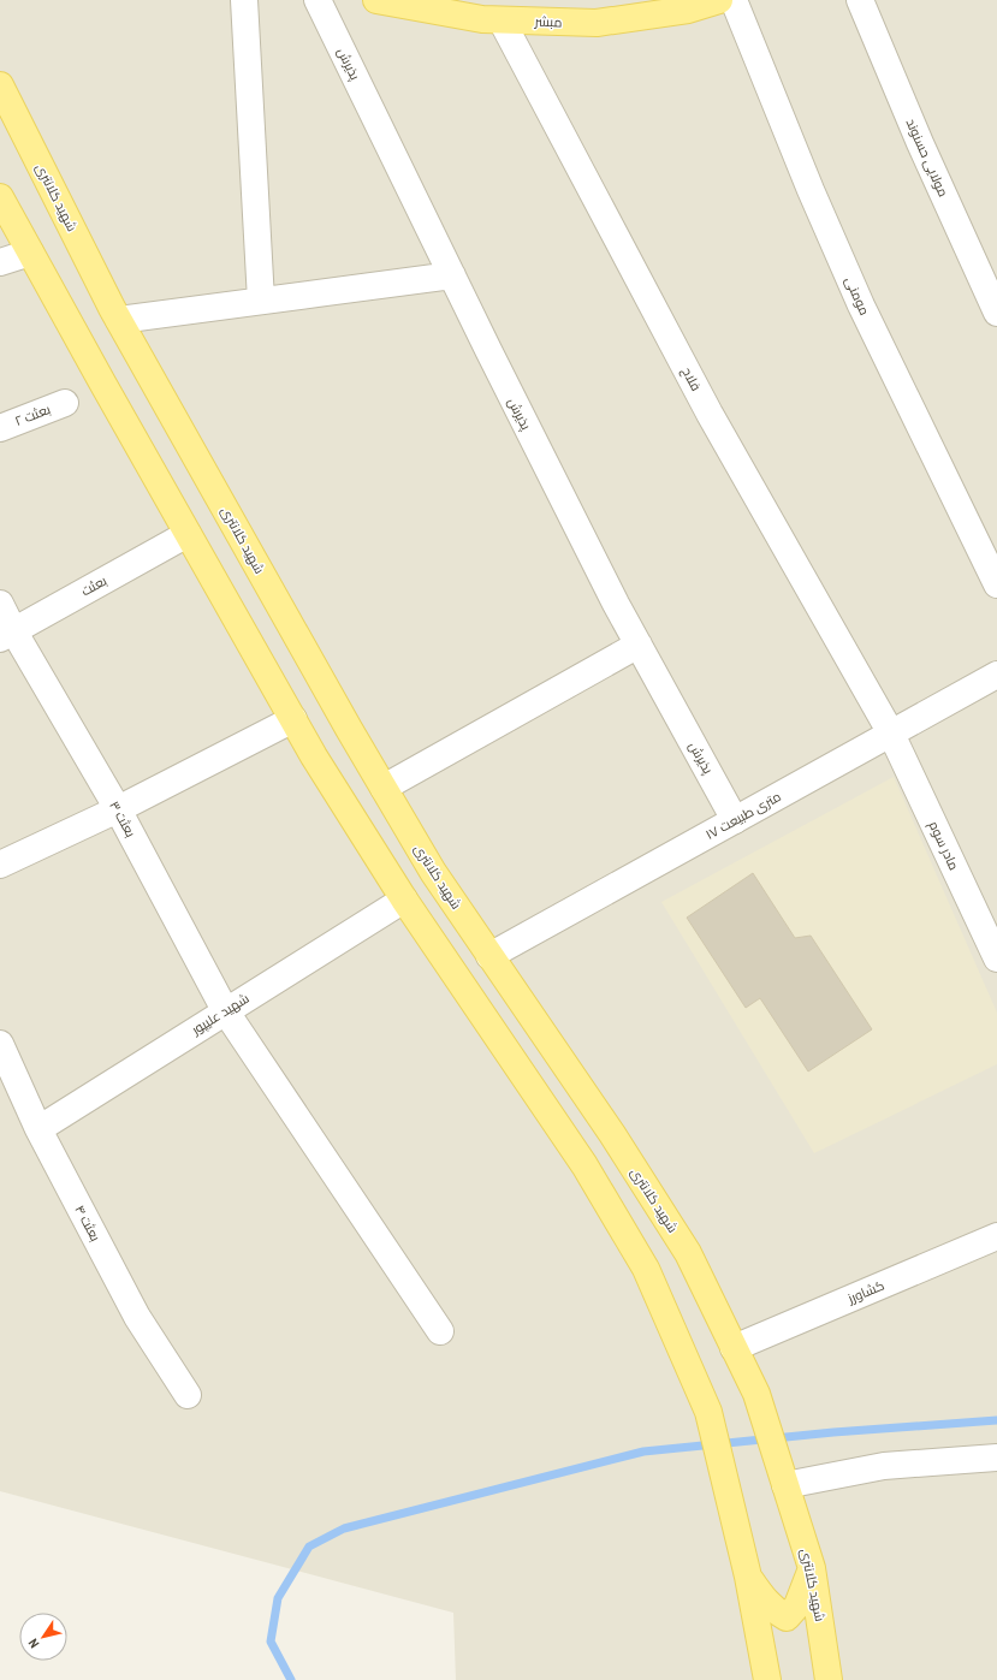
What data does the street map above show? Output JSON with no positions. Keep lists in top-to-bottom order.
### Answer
{
  "streets": {
    "main road": ["مبشر", "شهید کلانتری"],
    "street": [
      "پذیرش",
      "مولایی حسنوند",
      "مومنی",
      "فلاح",
      "بعثت ۲",
      "بعثت",
      "۱۷ متری طبیعت",
      "بعثت ۳",
      "مادر سوم",
      "شهید علیپور",
      "بعثت ۴",
      "کشاورز"
    ]
  },
  "crossings": [
    ["مبشر", "فلاح"],
    ["پذیرش", "۱۷ متری طبیعت"],
    ["شهید کلانتری", "۱۷ متری طبیعت"],
    ["شهید کلانتری", "کشاورز"],
    ["فلاح", "۱۷ متری طبیعت"],
    ["فلاح", "مادر سوم"],
    ["بعثت", "بعثت ۳"],
    ["۱۷ متری طبیعت", "مادر سوم"],
    ["بعثت ۳", "شهید علیپور"],
    ["شهید علیپور", "بعثت ۴"]
  ],
  "north": "bottom left"
}
